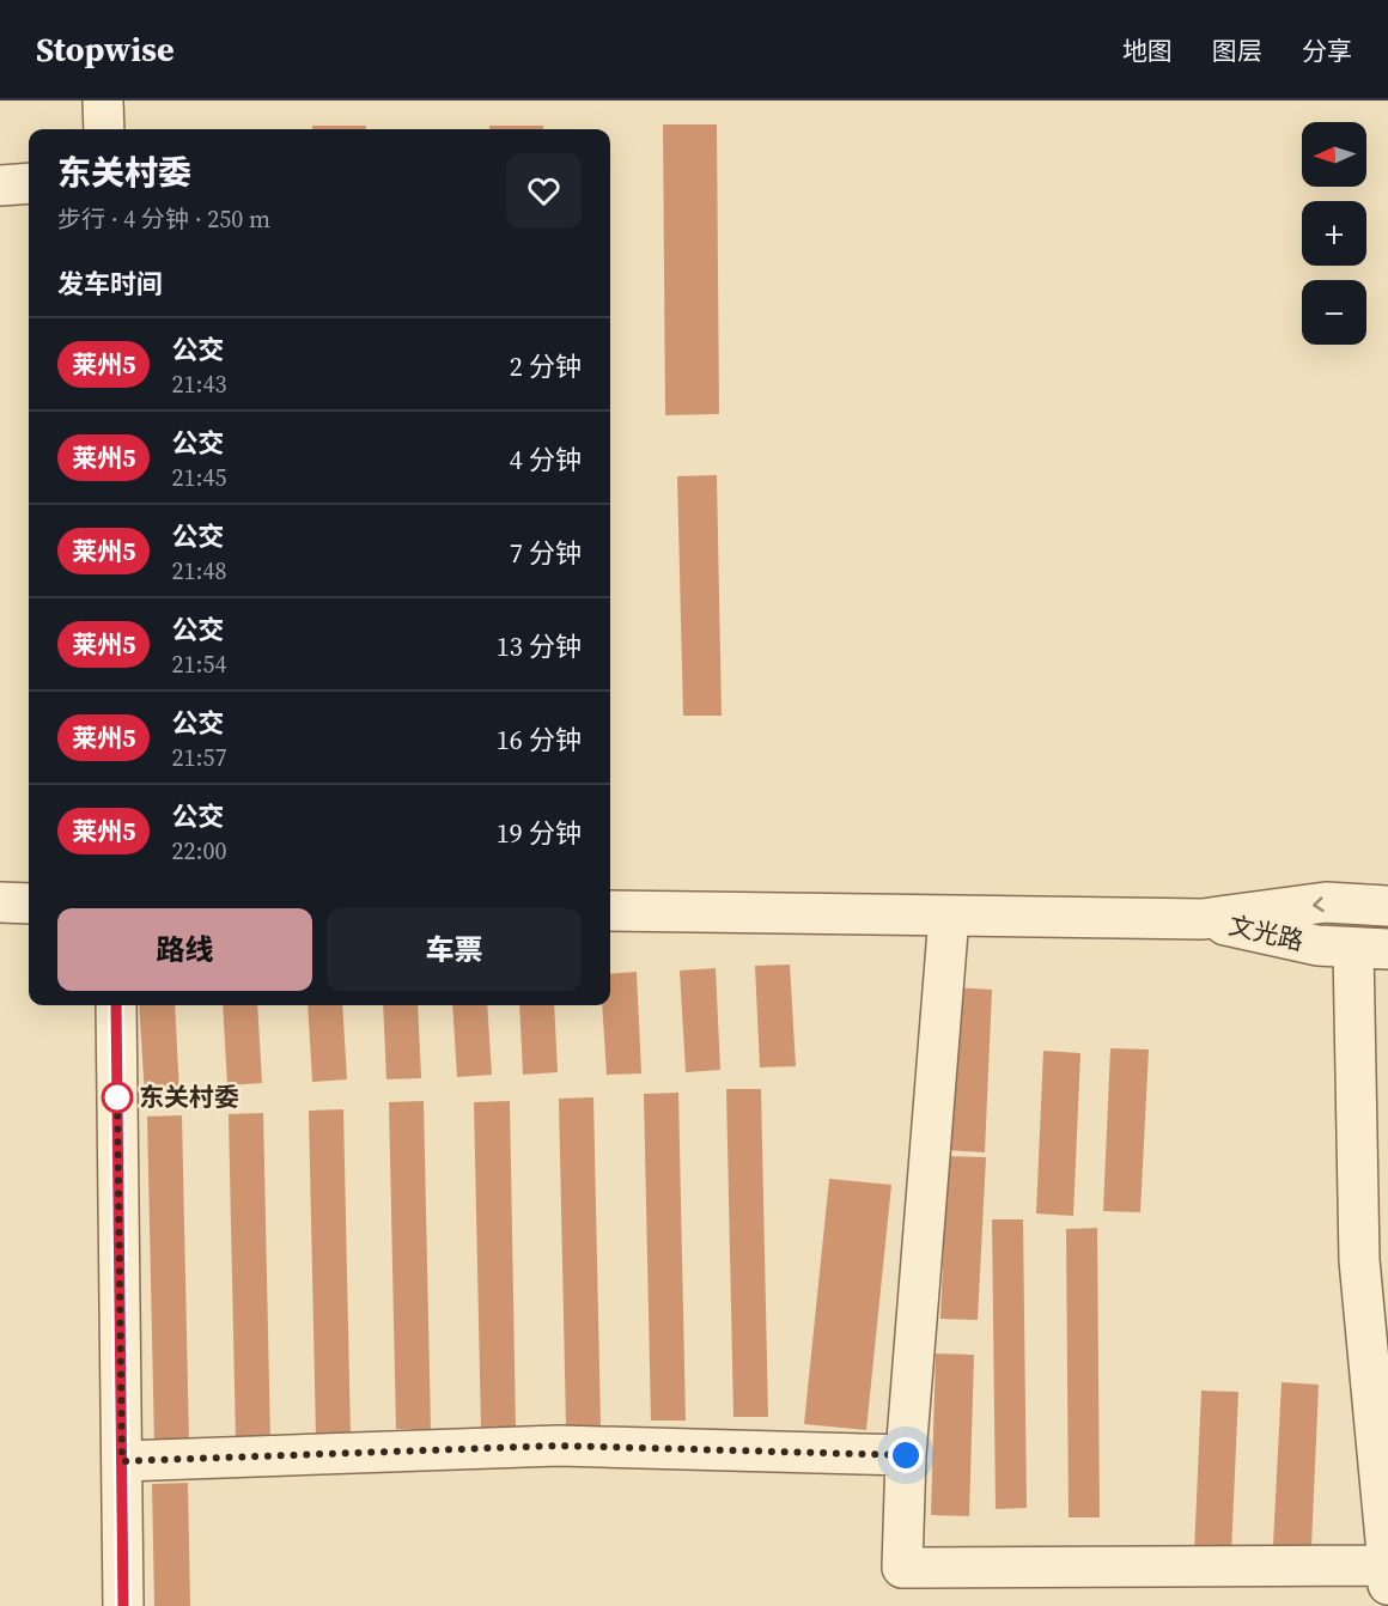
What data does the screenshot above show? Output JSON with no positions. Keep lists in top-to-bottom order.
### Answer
{
  "streets": {
    "street": ["文光路"]
  },
  "places": ["东关村委"],
  "lines": ["bus line 莱州5"],
  "north": "left",
  "page": {
    "header": "Stopwise",
    "nav": ["地图", "图层", "分享"],
    "map_buttons": ["+", "−"],
    "heading": [
      ["东关村委", "步行 · 4 分钟 · 250 m"],
      "发车时间"
    ],
    "list": [
      {
        "mark": "莱州5",
        "name": "公交",
        "note": "21:43",
        "value": "2 分钟"
      },
      {
        "mark": "莱州5",
        "name": "公交",
        "note": "21:45",
        "value": "4 分钟"
      },
      {
        "mark": "莱州5",
        "name": "公交",
        "note": "21:48",
        "value": "7 分钟"
      },
      {
        "mark": "莱州5",
        "name": "公交",
        "note": "21:54",
        "value": "13 分钟"
      },
      {
        "mark": "莱州5",
        "name": "公交",
        "note": "21:57",
        "value": "16 分钟"
      },
      {
        "mark": "莱州5",
        "name": "公交",
        "note": "22:00",
        "value": "19 分钟"
      }
    ],
    "buttons": ["路线", "车票"]
  }
}
